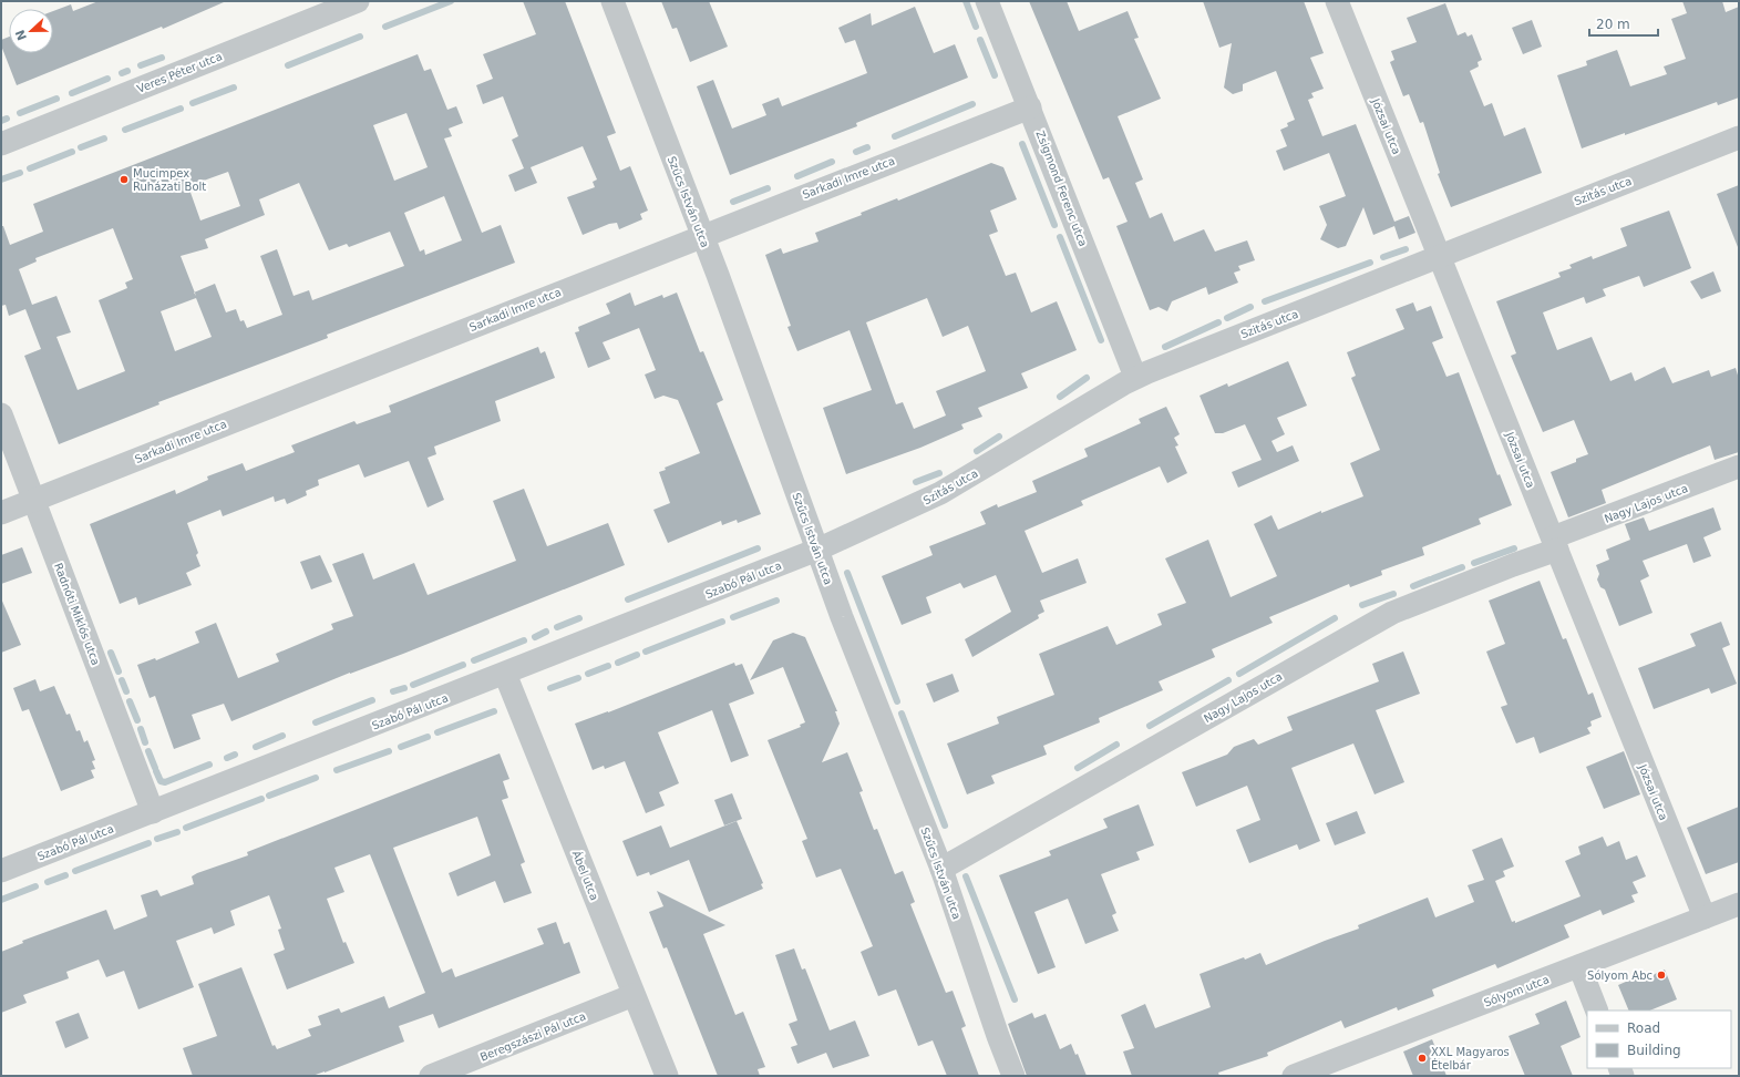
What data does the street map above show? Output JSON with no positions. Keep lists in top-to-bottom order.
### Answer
{
  "streets": {
    "street": [
      "Veres Péter utca",
      "Józsai utca",
      "Sarkadi Imre utca",
      "Zsigmond Ferenc utca",
      "Szitás utca",
      "Szűcs István utca",
      "Nagy Lajos utca",
      "Szabó Pál utca",
      "Radnóti Miklós utca",
      "Ábel utca",
      "Sólyom utca",
      "Beregszászi Pál utca"
    ]
  },
  "crossings": [
    ["Józsai utca", "Szitás utca"],
    ["Józsai utca", "Nagy Lajos utca"],
    ["Józsai utca", "Sólyom utca"],
    ["Sarkadi Imre utca", "Zsigmond Ferenc utca"],
    ["Sarkadi Imre utca", "Szűcs István utca"],
    ["Sarkadi Imre utca", "Radnóti Miklós utca"],
    ["Zsigmond Ferenc utca", "Szitás utca"],
    ["Szitás utca", "Szűcs István utca"],
    ["Szitás utca", "Szabó Pál utca"],
    ["Szűcs István utca", "Nagy Lajos utca"],
    ["Szűcs István utca", "Szabó Pál utca"],
    ["Szabó Pál utca", "Radnóti Miklós utca"],
    ["Szabó Pál utca", "Ábel utca"],
    ["Ábel utca", "Beregszászi Pál utca"]
  ],
  "places": ["Mucimpex Ruházati Bolt", "Sólyom Abc", "XXL Magyaros Ételbár"],
  "legend": ["Road", "Building"],
  "scale_bar": "20 m",
  "north": "left"
}
